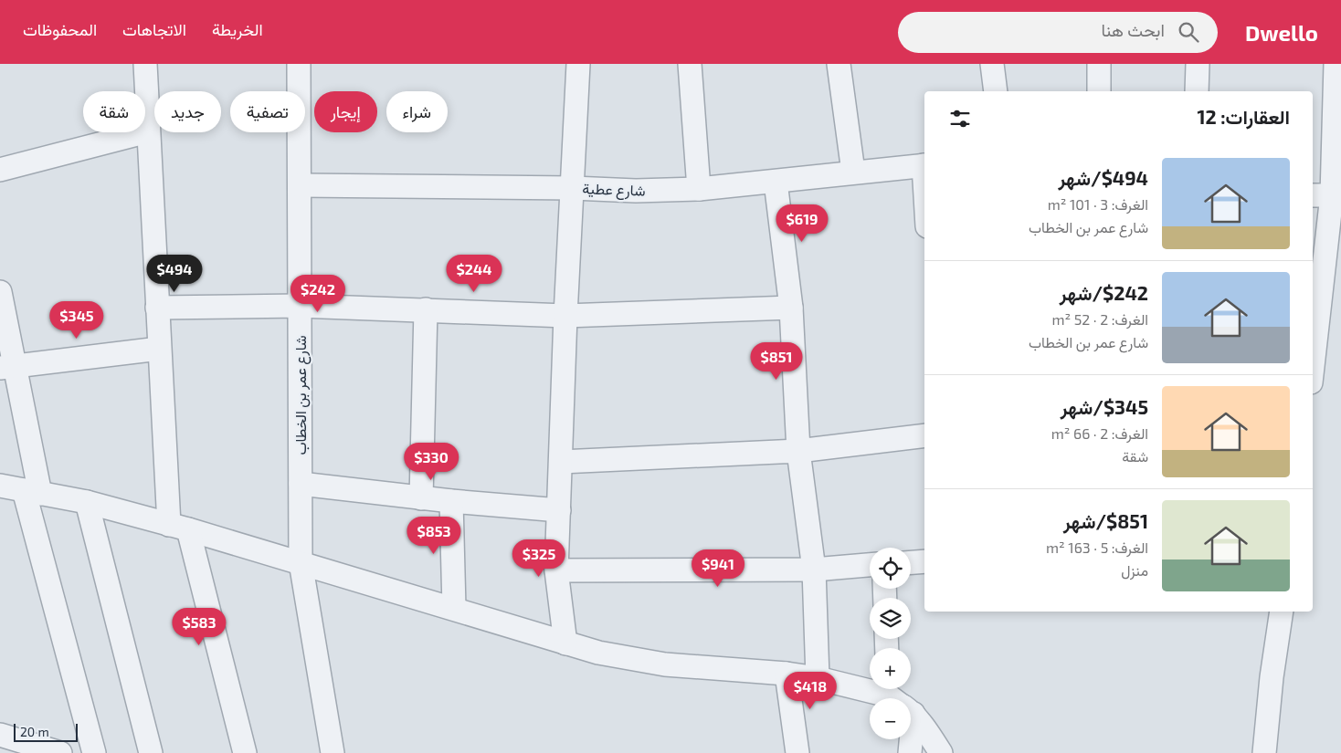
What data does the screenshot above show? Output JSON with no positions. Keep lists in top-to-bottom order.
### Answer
{
  "streets": {
    "street": ["شارع عطية", "شارع عمر بن الخطاب"]
  },
  "crossings": [
    ["شارع عطية", "شارع عمر بن الخطاب"]
  ],
  "scale_bar": "20 m",
  "page": {
    "header": "Dwello",
    "search": "ابحث هنا",
    "nav": ["الخريطة", "الاتجاهات", "المحفوظات"],
    "chip": [
      "شراء",
      "إيجار",
      "تصفية",
      "جديد",
      "شقة"
    ],
    "heading": "العقارات: 12",
    "list": [
      {
        "name": "$494/شهر",
        "note": "الغرف: 3 · 101 m² · شارع عمر بن الخطاب"
      },
      {
        "name": "$242/شهر",
        "note": "الغرف: 2 · 52 m² · شارع عمر بن الخطاب"
      },
      {
        "name": "$345/شهر",
        "note": "الغرف: 2 · 66 m² · شقة"
      },
      {
        "name": "$851/شهر",
        "note": "الغرف: 5 · 163 m² · منزل"
      }
    ],
    "price": [
      "$619",
      "$494",
      "$244",
      "$242",
      "$345",
      "$851",
      "$330",
      "$853",
      "$325",
      "$941",
      "$583",
      "$418"
    ],
    "map_buttons": ["+", "−"],
    "scale": "20 m"
  }
}
